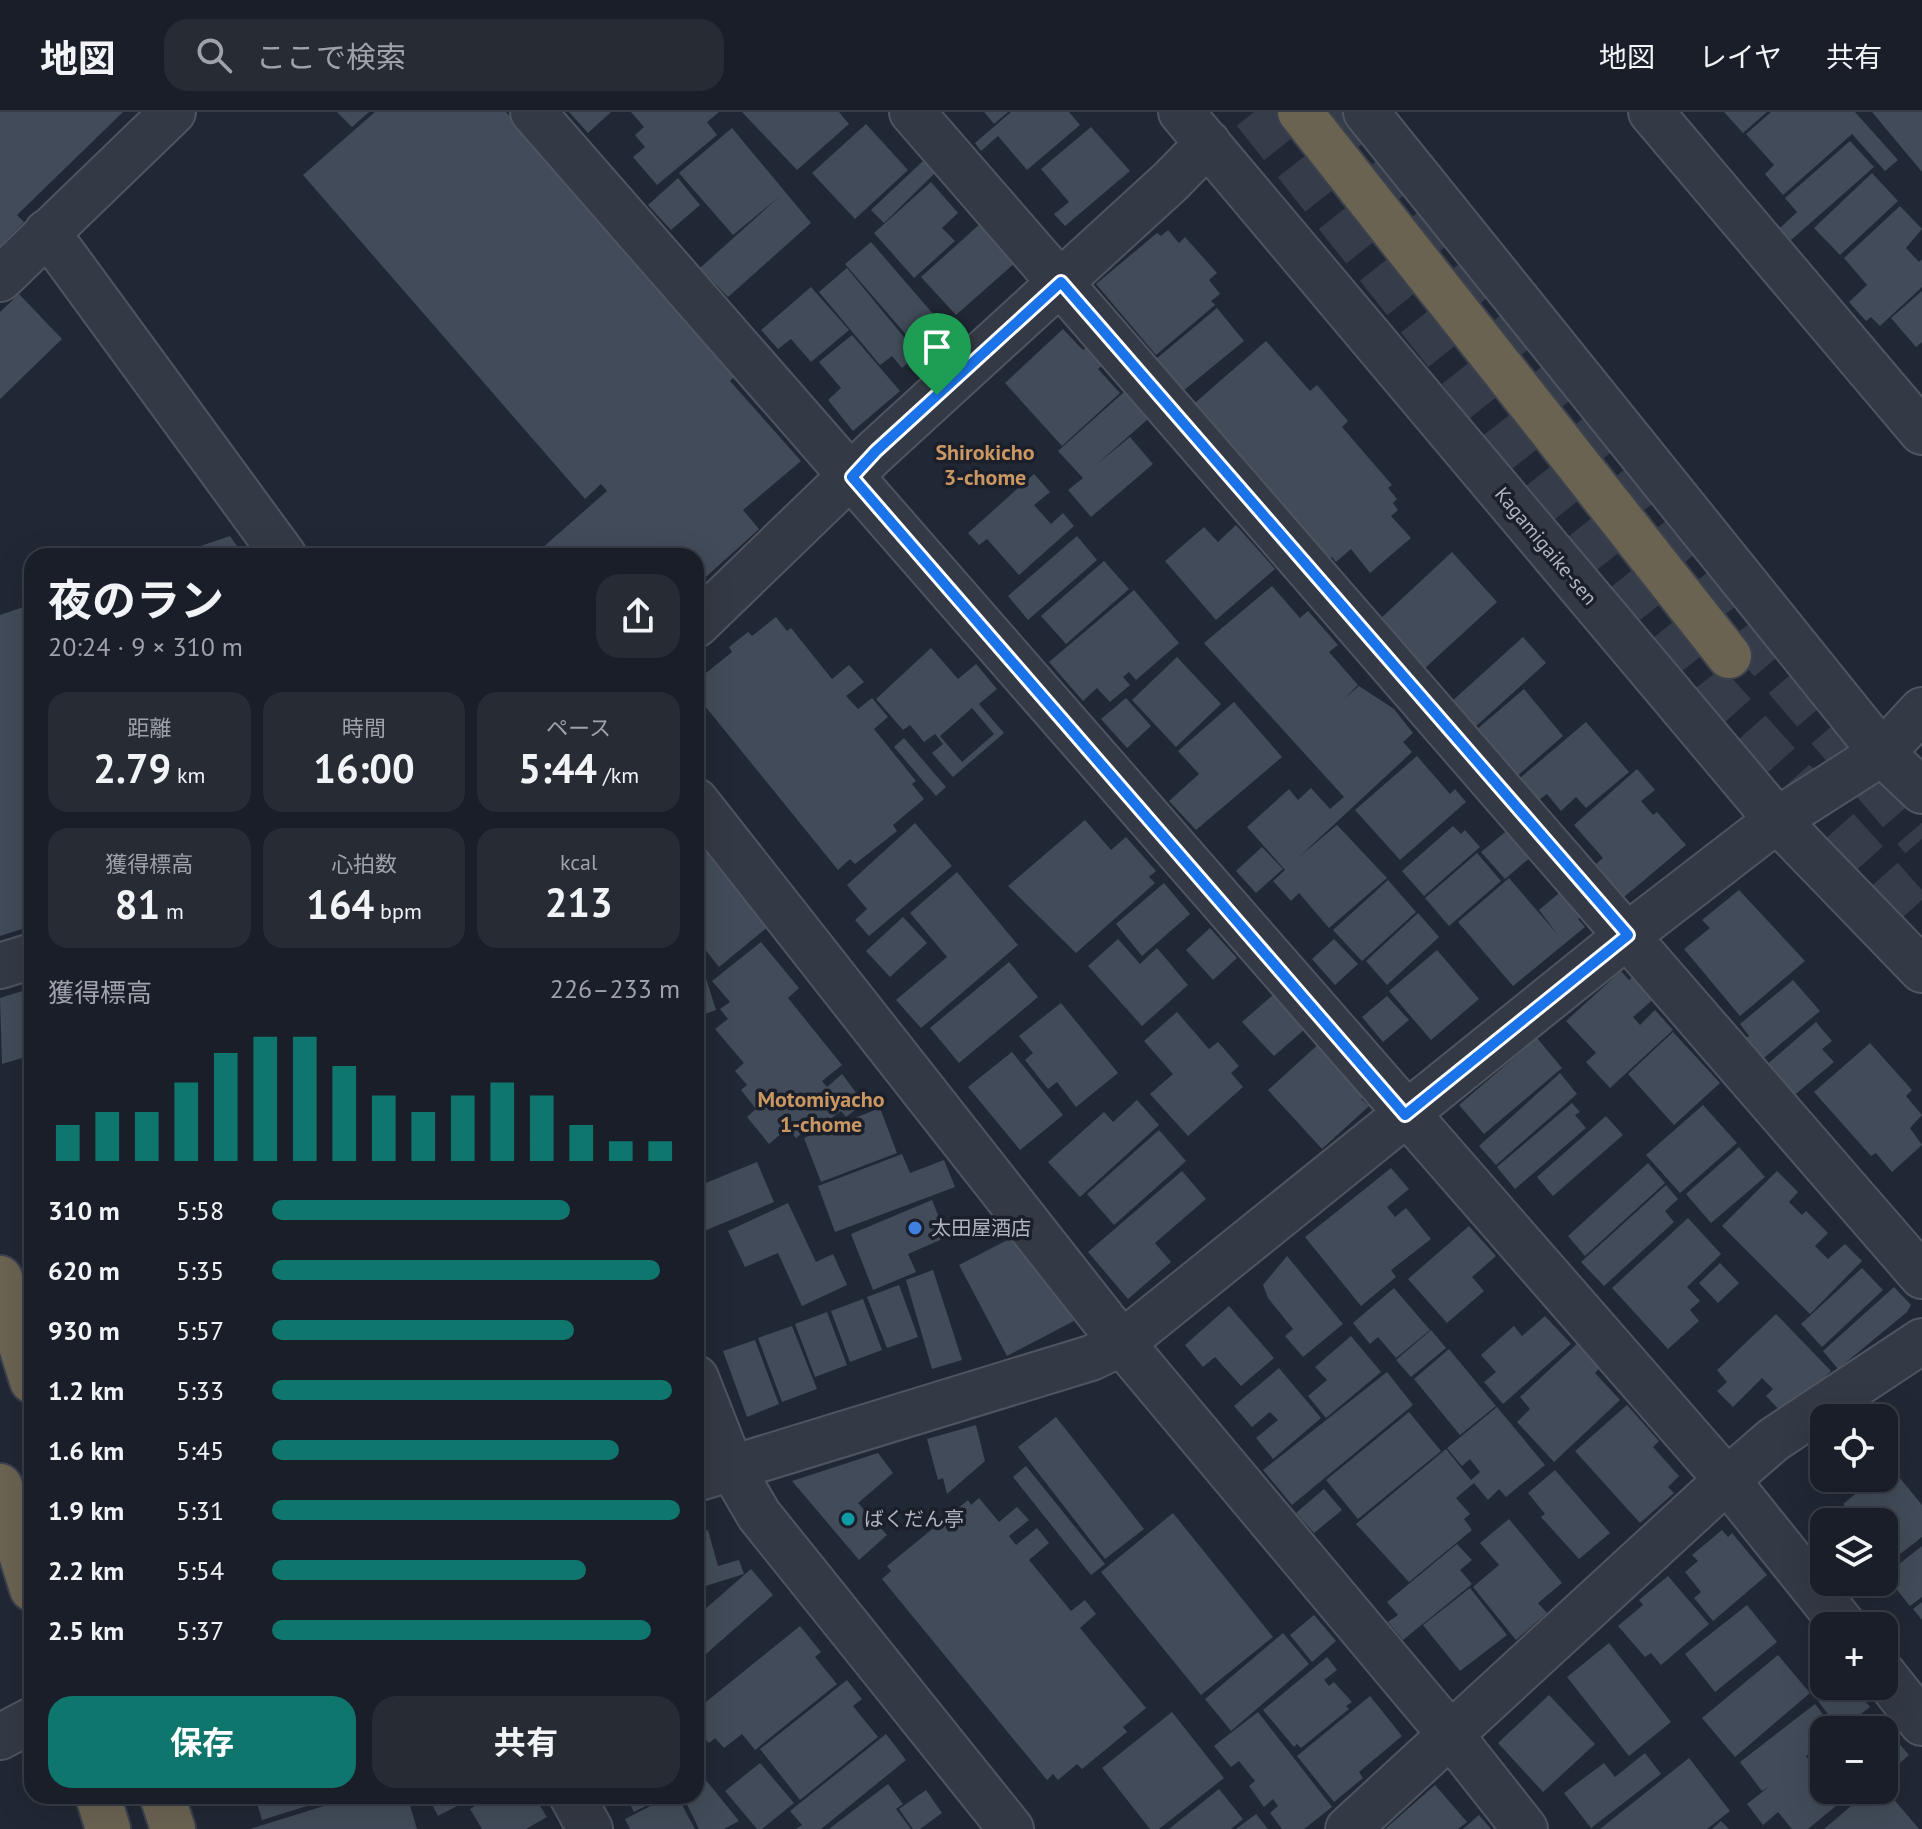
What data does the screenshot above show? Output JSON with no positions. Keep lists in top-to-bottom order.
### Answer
{
  "streets": {
    "street": ["Kagamigaike-sen"]
  },
  "districts": ["Shirokicho 3-chome", "Motomiyacho 1-chome"],
  "places": ["太田屋酒店", "ばくだん亭"],
  "page": {
    "header": "地図",
    "search": "ここで検索",
    "nav": ["地図", "レイヤ", "共有"],
    "heading": ["夜のラン", "20:24 · 9 × 310 m"],
    "stats": [
      ["距離", "2.79 km"],
      ["時間", "16:00"],
      ["ペース", "5:44 /km"],
      ["獲得標高", "81 m"],
      ["心拍数", "164 bpm"],
      ["kcal", "213"]
    ],
    "chart": ["獲得標高", "226–233 m"],
    "list": [
      {
        "name": "310 m",
        "note": "5:58"
      },
      {
        "name": "620 m",
        "note": "5:35"
      },
      {
        "name": "930 m",
        "note": "5:57"
      },
      {
        "name": "1.2 km",
        "note": "5:33"
      },
      {
        "name": "1.6 km",
        "note": "5:45"
      },
      {
        "name": "1.9 km",
        "note": "5:31"
      },
      {
        "name": "2.2 km",
        "note": "5:54"
      },
      {
        "name": "2.5 km",
        "note": "5:37"
      }
    ],
    "map_buttons": ["+", "−"],
    "buttons": ["保存", "共有"]
  }
}
